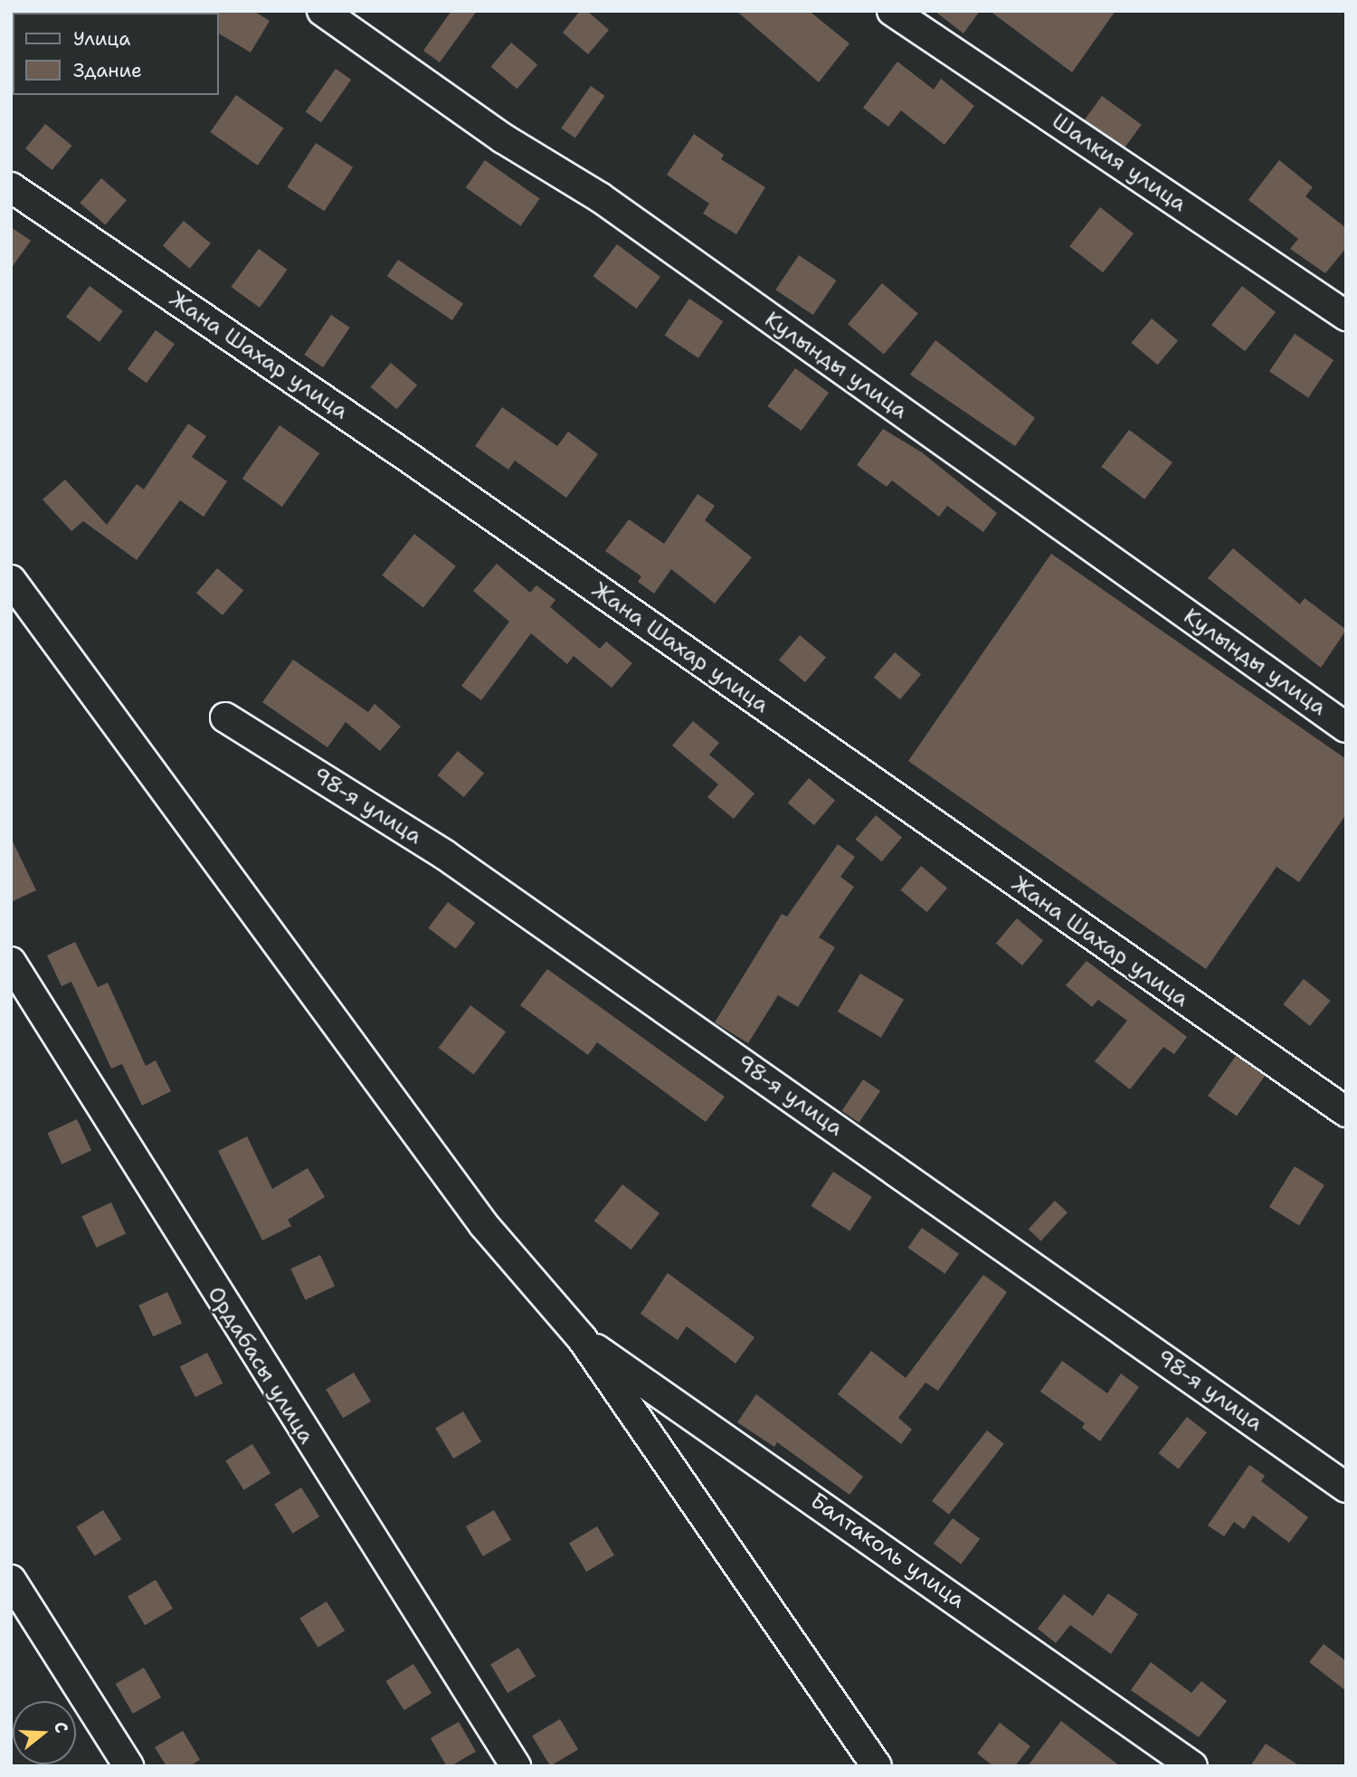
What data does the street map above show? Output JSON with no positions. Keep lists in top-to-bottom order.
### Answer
{
  "streets": {
    "street": [
      "Шалкия улица",
      "Жана Шахар улица",
      "Кулынды улица",
      "98-я улица",
      "Ордабасы улица",
      "Балтаколь улица"
    ]
  },
  "legend": ["Улица", "Здание"],
  "north": "right"
}
